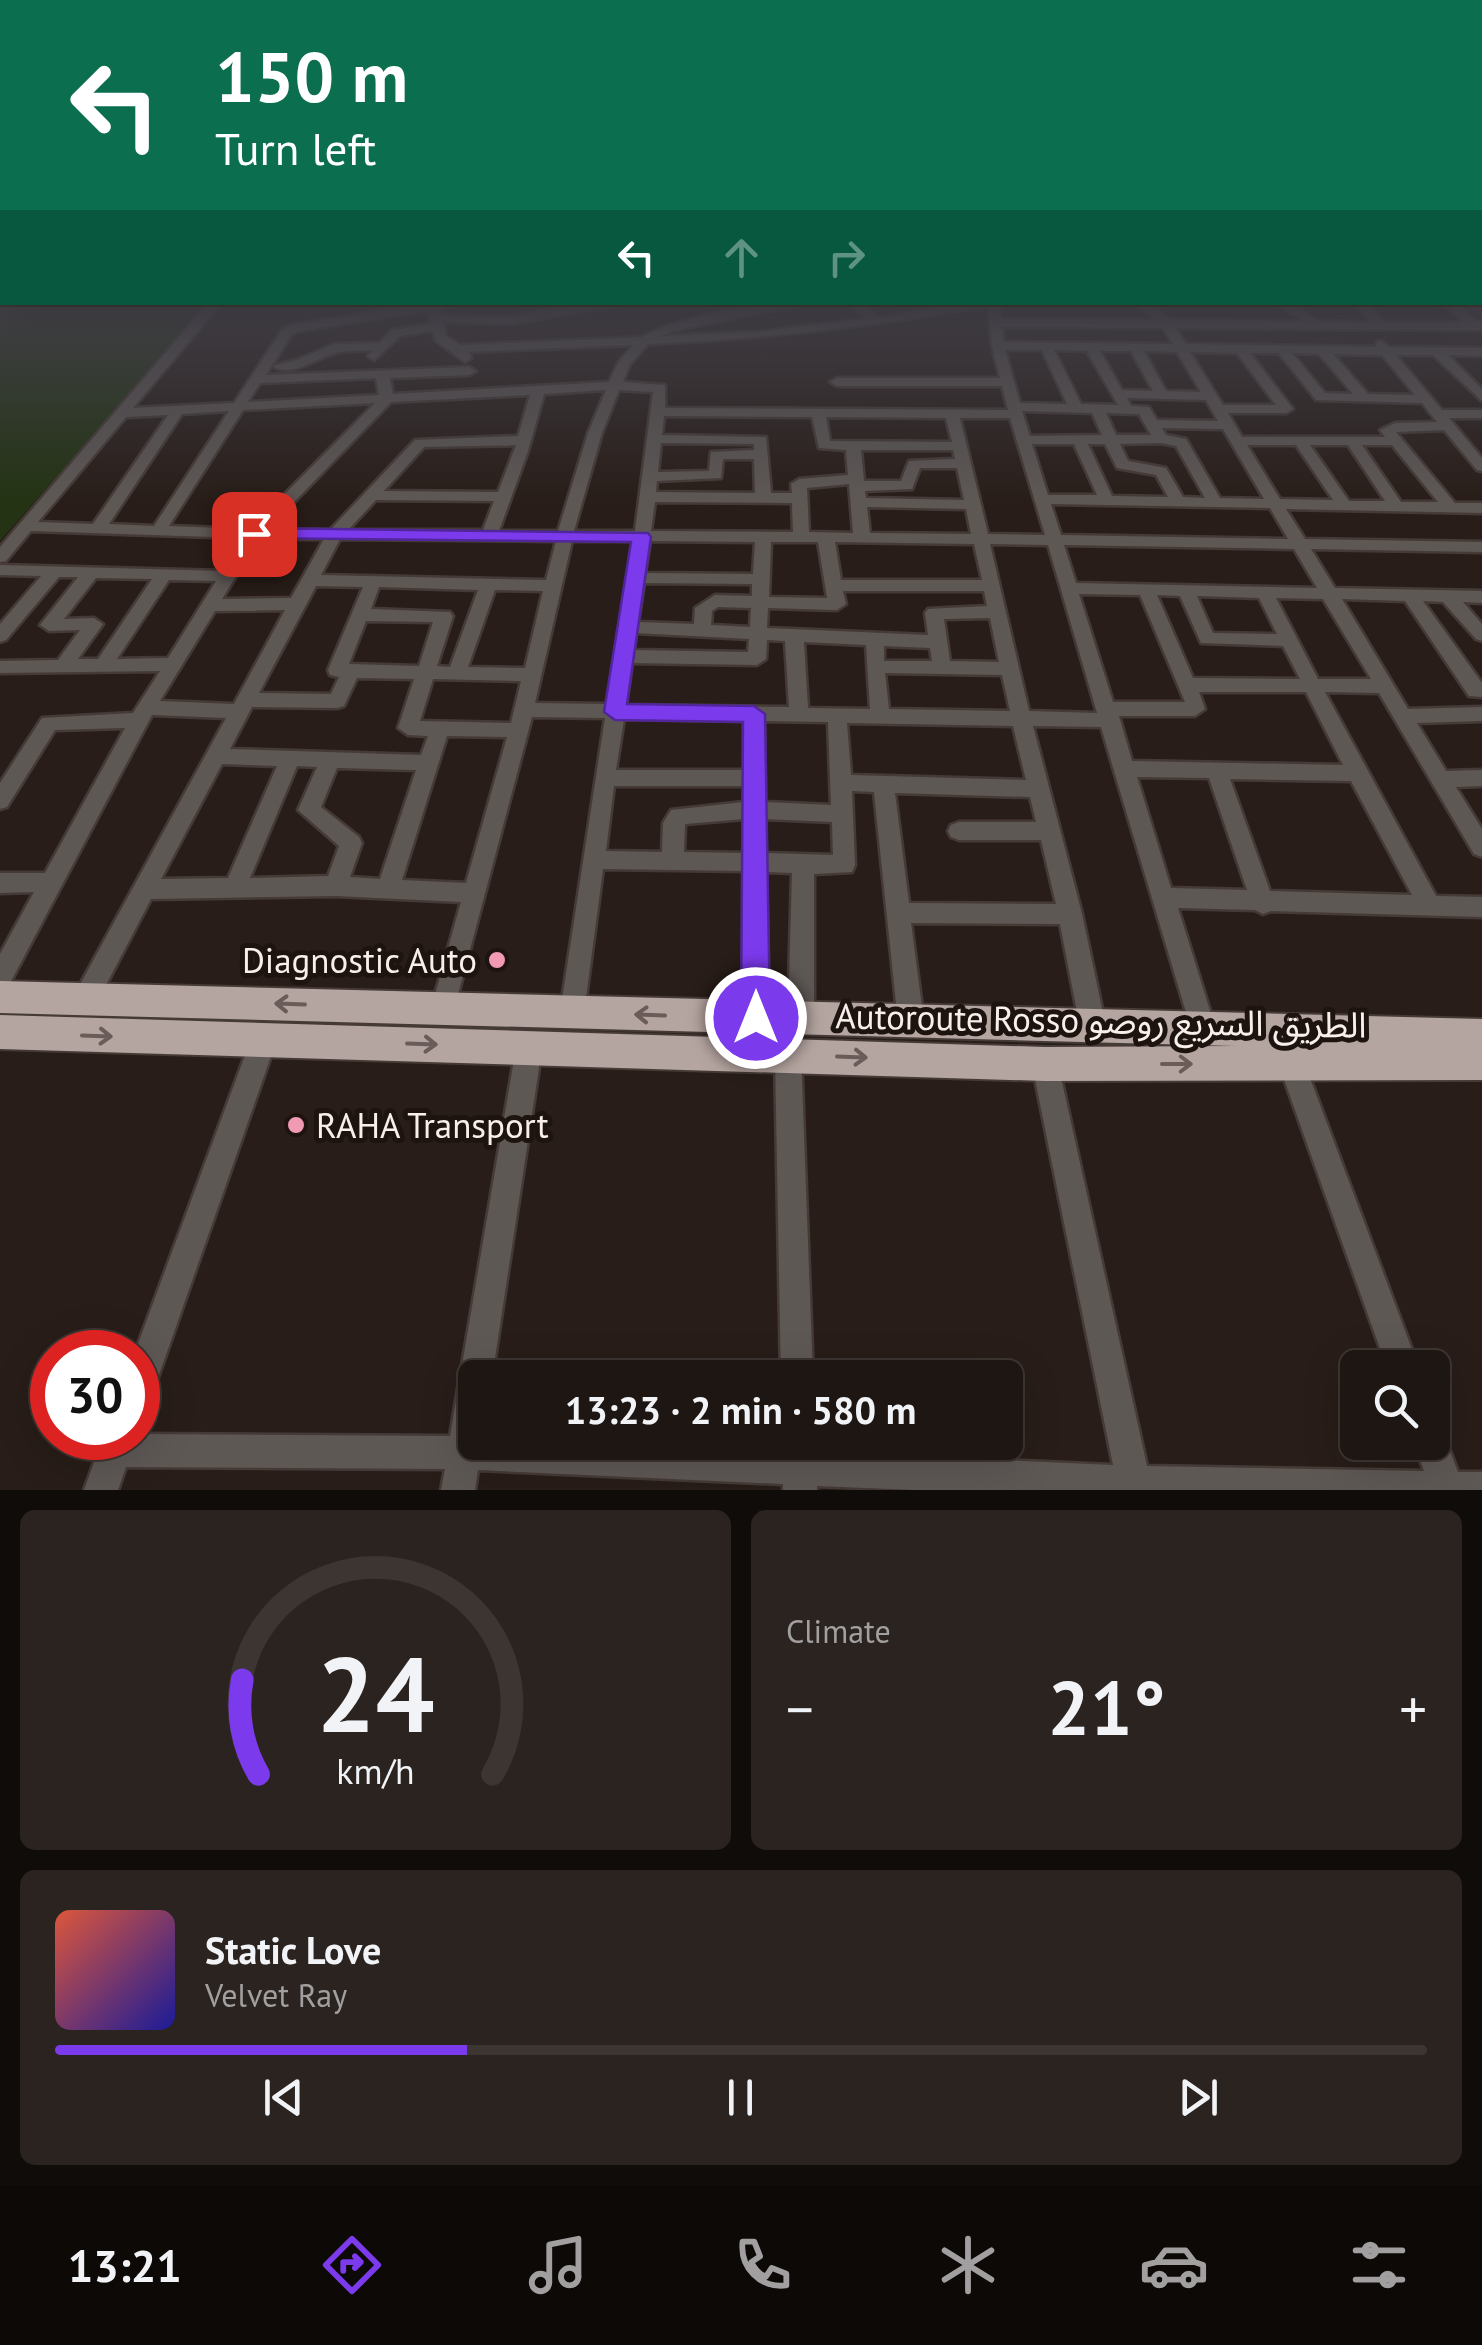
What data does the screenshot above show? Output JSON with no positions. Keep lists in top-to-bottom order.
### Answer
{
  "streets": {
    "highway": ["Autoroute Rosso الطريق السريع روصو"]
  },
  "places": ["Diagnostic Auto", "RAHA Transport"],
  "page": {
    "turn": ["150 m", "Turn left"],
    "limit": "30",
    "trip": "13:23 · 2 min · 580 m",
    "tile": "Climate",
    "heat": ["−", "21°", "+"],
    "song": ["Static Love", "Velvet Ray"],
    "tabs": "13:21",
    "gauge": ["24", "km/h"]
  }
}
